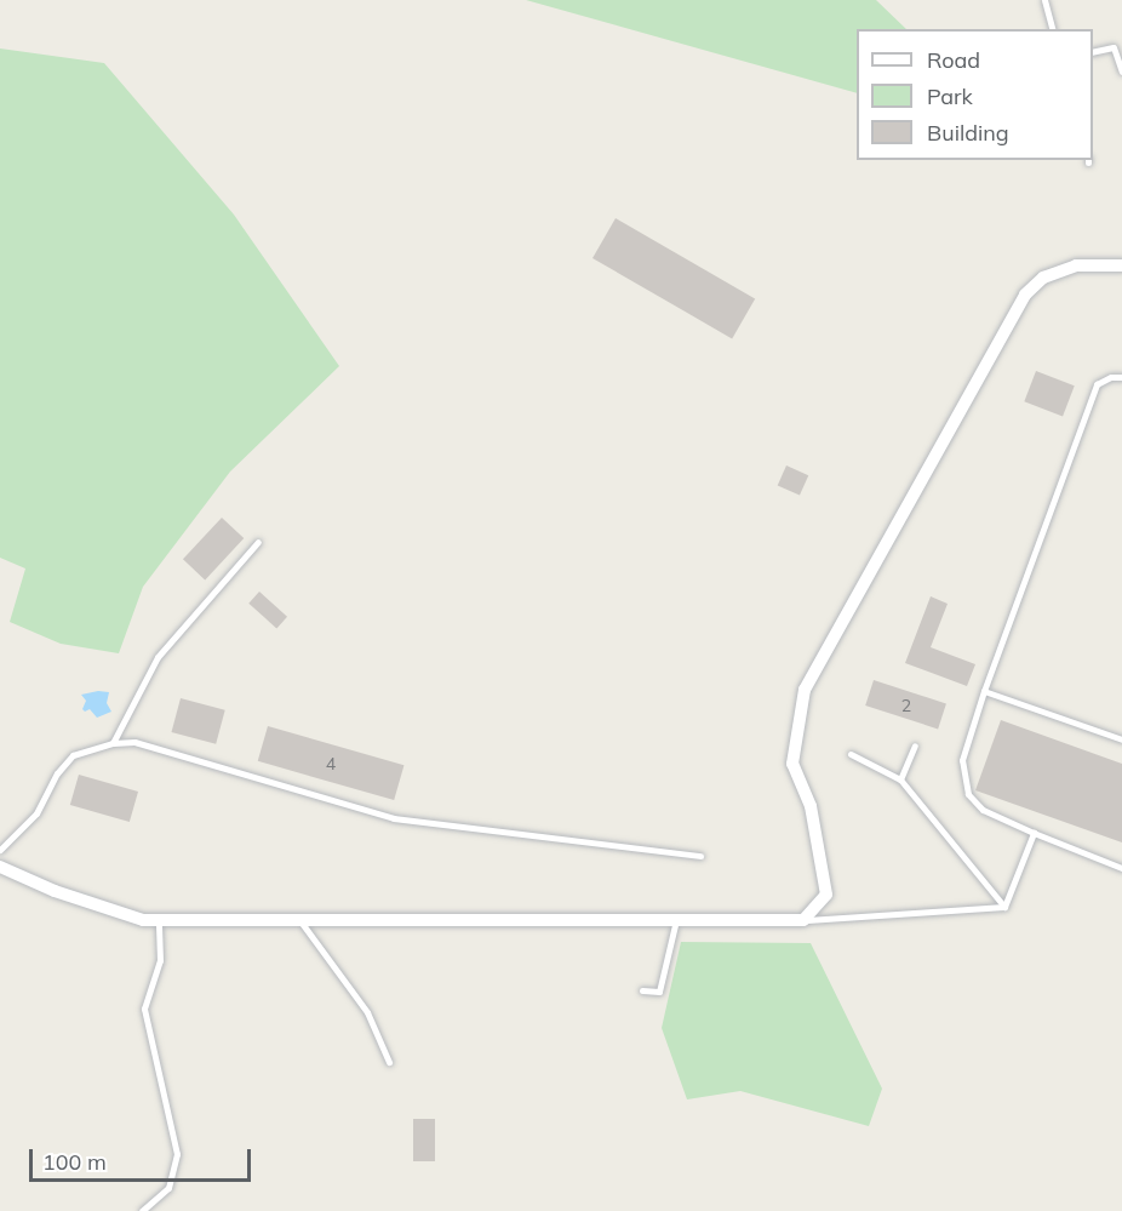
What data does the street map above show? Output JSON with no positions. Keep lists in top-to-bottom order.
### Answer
{
  "house_numbers": ["2", "4"],
  "legend": ["Road", "Park", "Building"],
  "scale_bar": "100 m"
}
